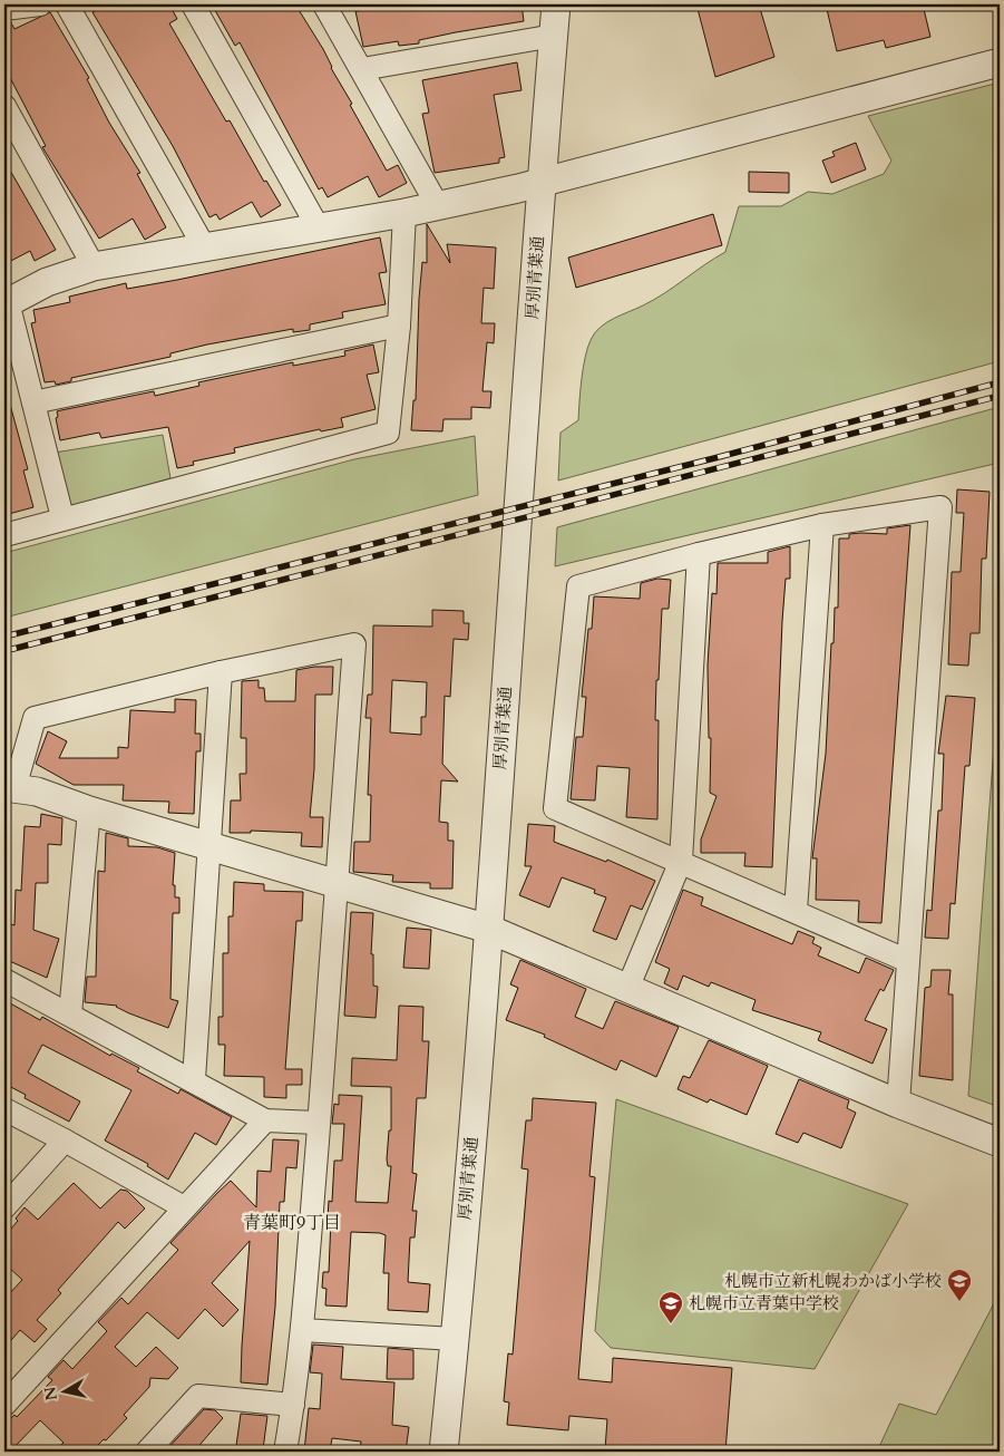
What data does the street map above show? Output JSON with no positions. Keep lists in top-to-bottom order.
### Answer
{
  "streets": {
    "street": ["厚別青葉通"]
  },
  "districts": ["青葉町9丁目"],
  "places": {
    "school or university": ["札幌市立新札幌わかば小学校", "札幌市立青葉中学校"]
  },
  "north": "left"
}
